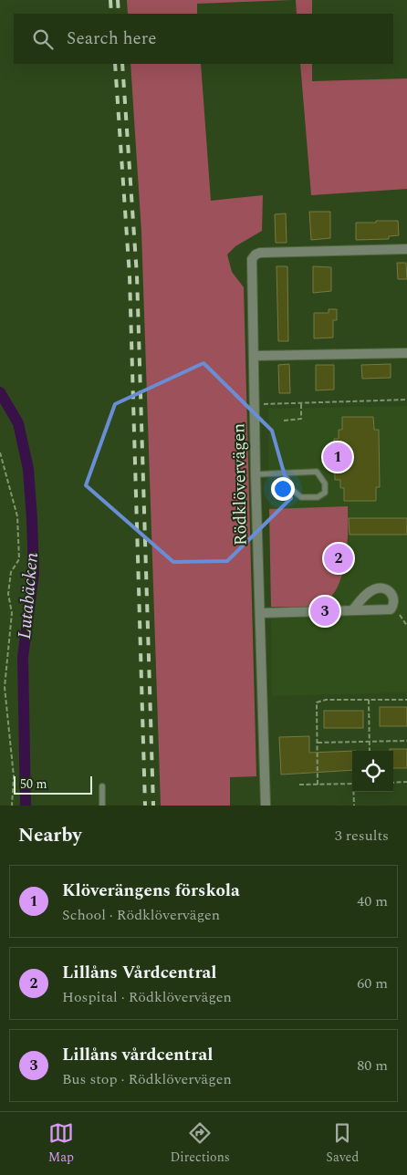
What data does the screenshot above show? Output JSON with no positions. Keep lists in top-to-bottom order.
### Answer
{
  "streets": {
    "street": ["Rödklövervägen"]
  },
  "water": ["Lutabäcken"],
  "scale_bar": "50 m",
  "page": {
    "search": "Search here",
    "pins": ["1", "2", "3"],
    "scale": "50 m",
    "heading": ["Nearby", "3 results"],
    "list": [
      {
        "mark": "1",
        "name": "Klöverängens förskola",
        "note": "School · Rödklövervägen",
        "value": "40 m"
      },
      {
        "mark": "2",
        "name": "Lillåns Vårdcentral",
        "note": "Hospital · Rödklövervägen",
        "value": "60 m"
      },
      {
        "mark": "3",
        "name": "Lillåns vårdcentral",
        "note": "Bus stop · Rödklövervägen",
        "value": "80 m"
      }
    ],
    "nav": ["Map", "Directions", "Saved"]
  }
}
